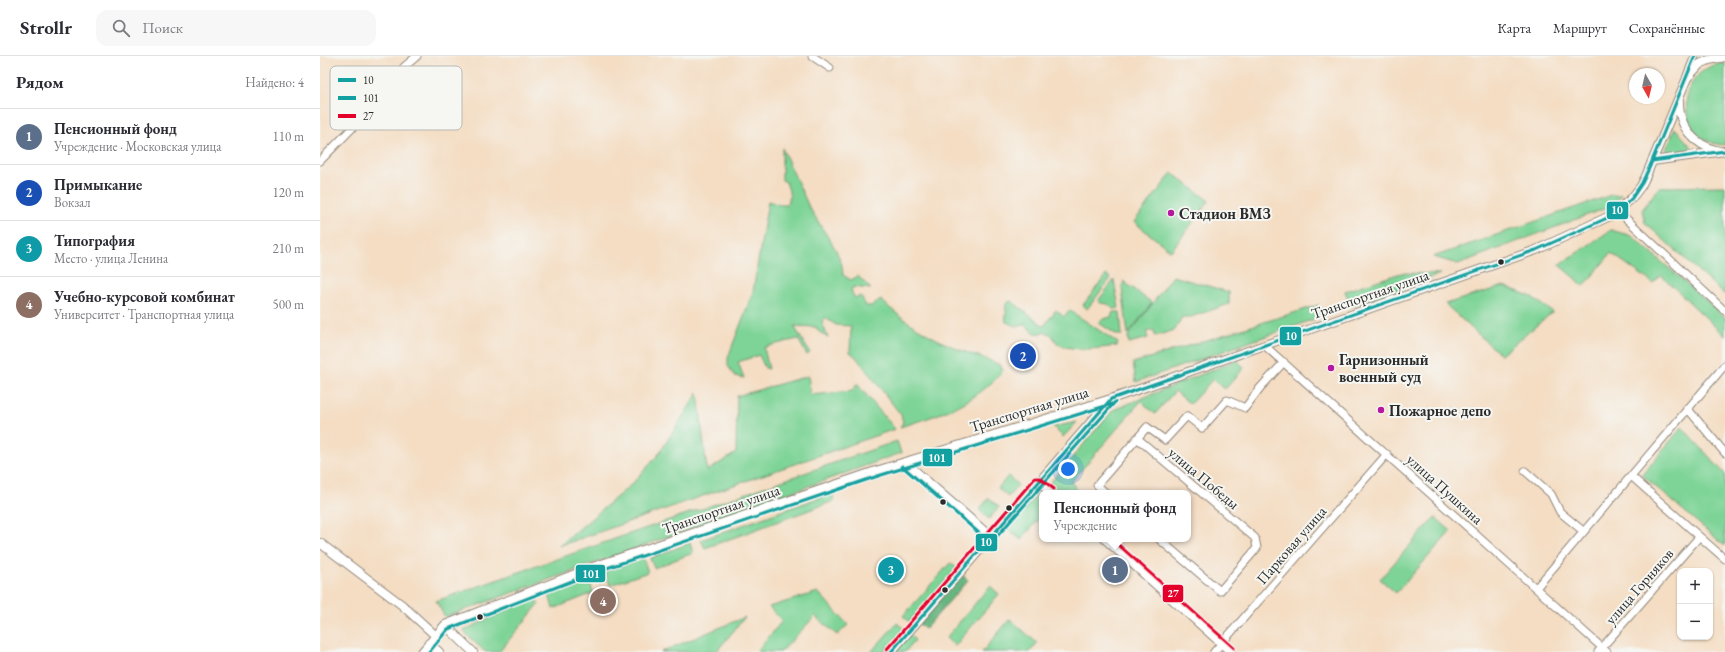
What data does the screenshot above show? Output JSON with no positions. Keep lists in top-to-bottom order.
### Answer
{
  "streets": {
    "main road": ["Транспортная улица"],
    "street": [
      "улица Победы",
      "улица Пушкина",
      "Парковая улица",
      "улица Горняков"
    ]
  },
  "crossings": [
    ["Транспортная улица", "улица Пушкина"],
    ["улица Пушкина", "Парковая улица"],
    ["улица Пушкина", "улица Горняков"]
  ],
  "places": ["Стадион ВМЗ", "Гарнизонный военный суд", "Пожарное депо"],
  "lines": ["transit line 10", "transit line 101", "transit line 27"],
  "legend": ["10", "101", "27"],
  "north": "bottom",
  "page": {
    "header": "Strollr",
    "search": "Поиск",
    "nav": ["Карта", "Маршрут", "Сохранённые"],
    "heading": ["Рядом", "Найдено: 4"],
    "list": [
      {
        "mark": "1",
        "name": "Пенсионный фонд",
        "note": "Учреждение · Московская улица",
        "value": "110 m"
      },
      {
        "mark": "2",
        "name": "Примыкание",
        "note": "Вокзал",
        "value": "120 m"
      },
      {
        "mark": "3",
        "name": "Типография",
        "note": "Место · улица Ленина",
        "value": "210 m"
      },
      {
        "mark": "4",
        "name": "Учебно-курсовой комбинат",
        "note": "Университет · Транспортная улица",
        "value": "500 m"
      }
    ],
    "pins": [
      "2",
      "1",
      "3",
      "4"
    ],
    "popup": ["Пенсионный фонд", "Учреждение"],
    "map_buttons": ["+", "−"]
  }
}
